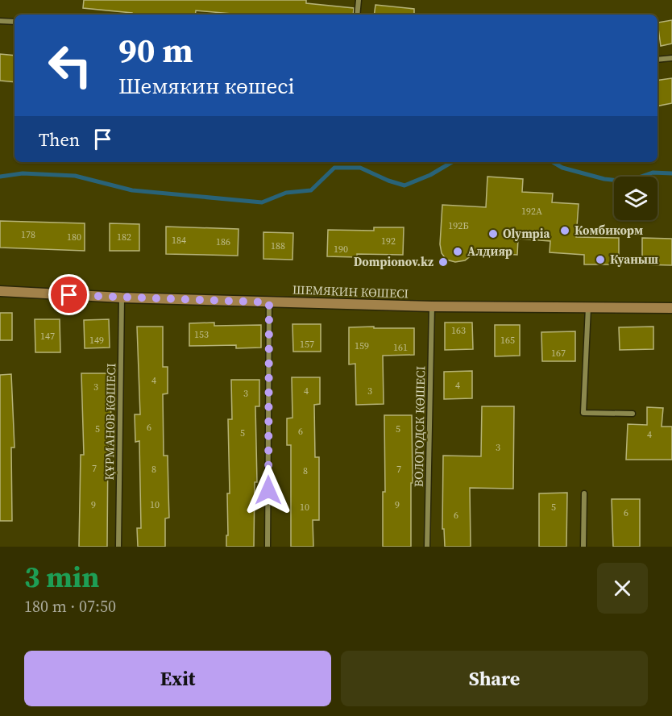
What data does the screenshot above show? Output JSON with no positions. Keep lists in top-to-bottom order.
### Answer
{
  "streets": {
    "main road": ["ШЕМЯКИН КӨШЕСІ"],
    "street": ["ҚҰРМАНОВ КӨШЕСІ", "ВОЛОГОДСК КӨШЕСІ"]
  },
  "crossings": [
    ["ШЕМЯКИН КӨШЕСІ", "ҚҰРМАНОВ КӨШЕСІ"],
    ["ШЕМЯКИН КӨШЕСІ", "ВОЛОГОДСК КӨШЕСІ"]
  ],
  "places": [
    "Комбикорм",
    "Olympia",
    "Алдияр",
    "Куаныш",
    "Dompionov.kz"
  ],
  "house_numbers": [
    "192А",
    "192Б",
    "178",
    "180",
    "182",
    "184",
    "192",
    "186",
    "188",
    "190",
    "163",
    "153",
    "147",
    "149",
    "165",
    "157",
    "159",
    "161",
    "167",
    "4",
    "4",
    "3",
    "4",
    "3",
    "3",
    "6",
    "5",
    "5",
    "6",
    "5",
    "4",
    "3",
    "7",
    "8",
    "7",
    "8",
    "9",
    "10",
    "9",
    "10",
    "5",
    "6",
    "6"
  ],
  "page": {
    "turn": ["90 m", "Шемякин көшесі"],
    "then": "Then",
    "heading": ["3 min", "180 m · 07:50"],
    "buttons": ["Exit", "Share"]
  }
}
